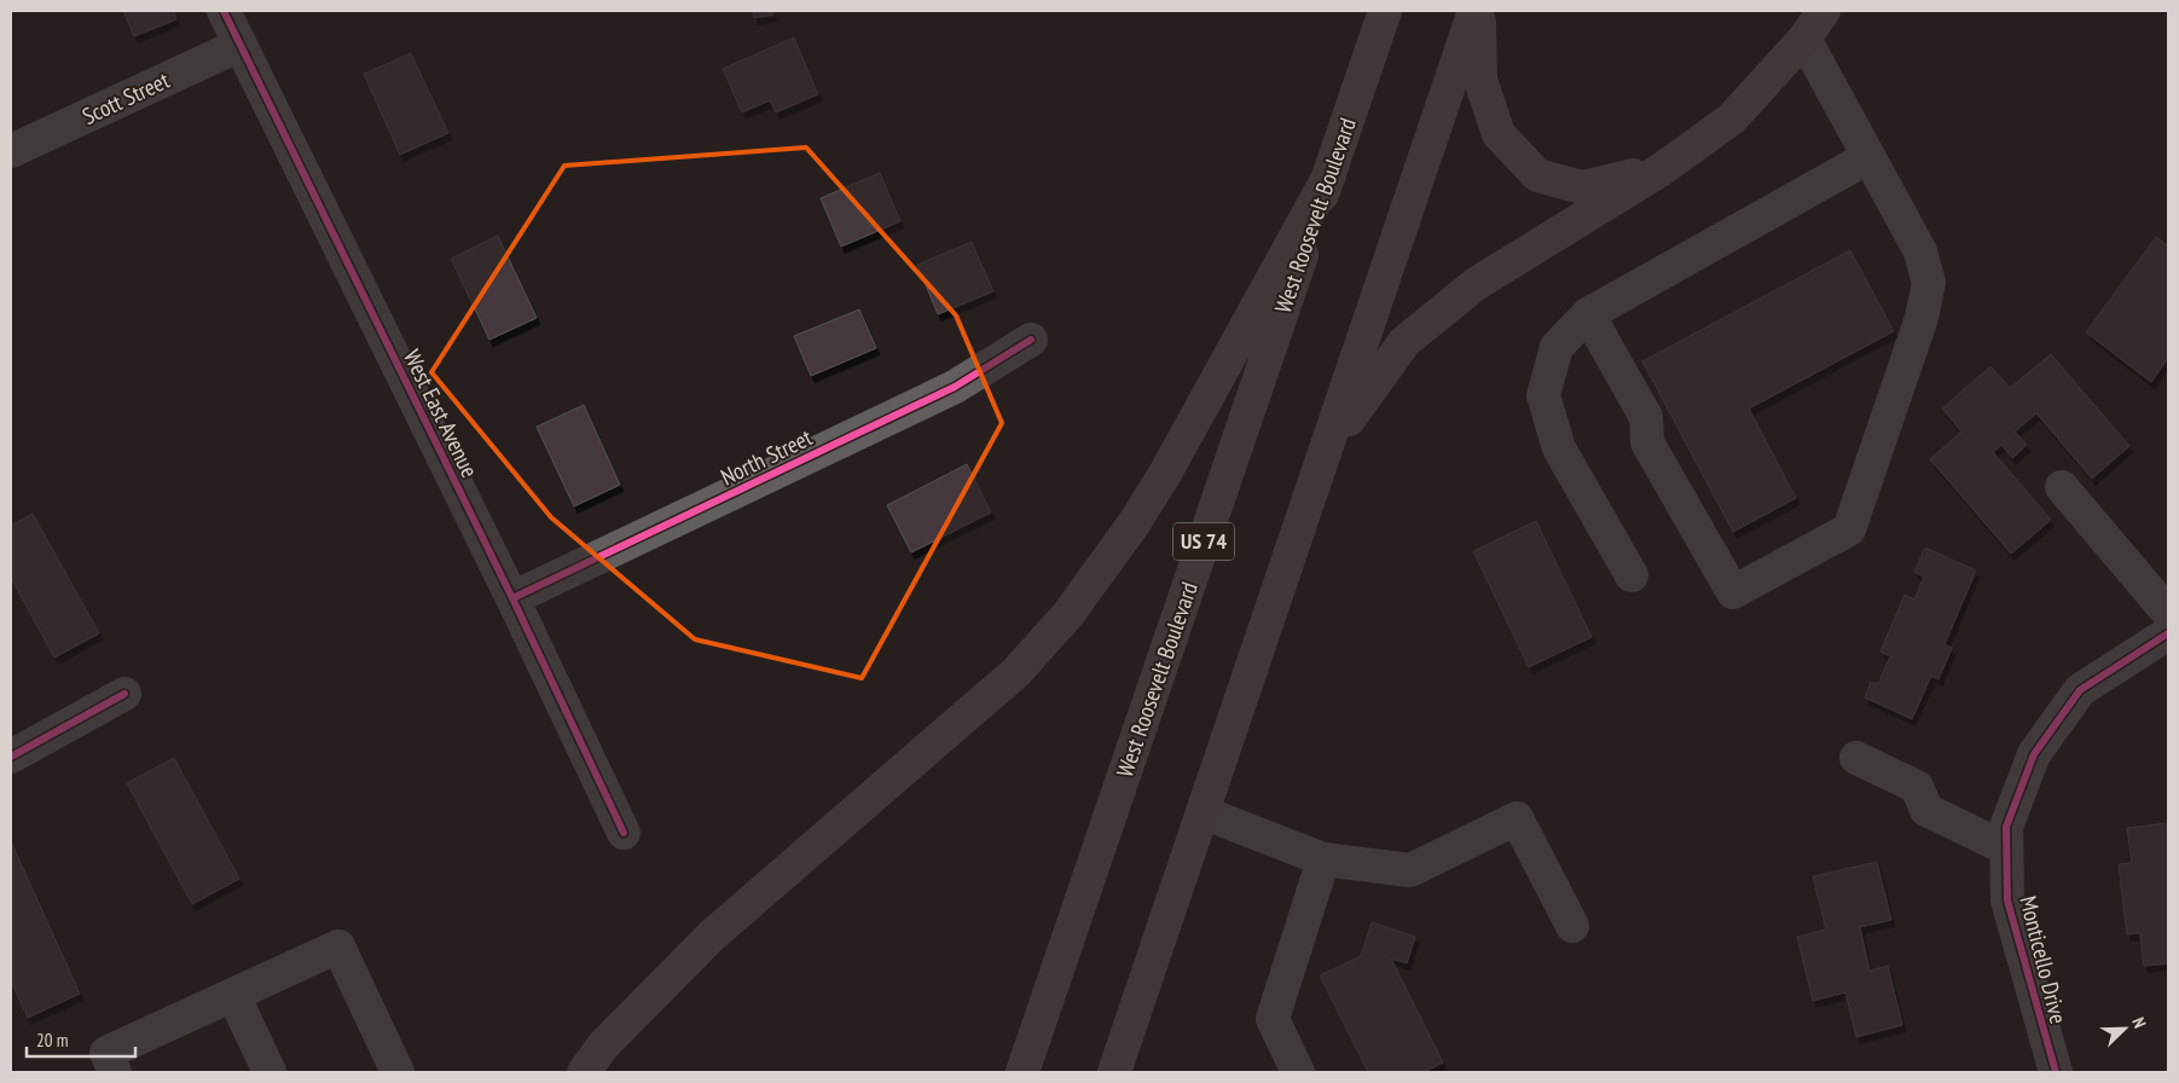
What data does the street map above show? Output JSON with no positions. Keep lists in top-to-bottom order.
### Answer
{
  "streets": {
    "highway": ["West Roosevelt Boulevard", "US 74"],
    "street": [
      "Scott Street",
      "West East Avenue",
      "North Street",
      "Monticello Drive"
    ]
  },
  "crossings": [
    ["Scott Street", "West East Avenue"],
    ["West East Avenue", "North Street"]
  ],
  "scale_bar": "20 m",
  "north": "top right"
}
